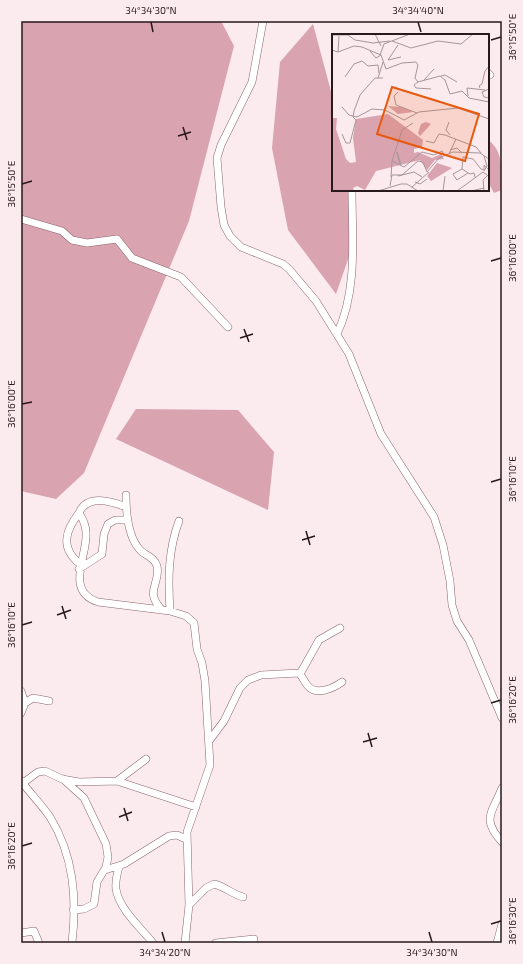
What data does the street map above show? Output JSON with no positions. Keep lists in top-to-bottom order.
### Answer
{
  "coordinates": [
    "34°34'30\"N",
    "34°34'40\"N",
    "36°15'50\"E",
    "36°16'00\"E",
    "36°16'10\"E",
    "36°16'20\"E",
    "36°16'30\"E",
    "34°34'20\"N"
  ]
}
